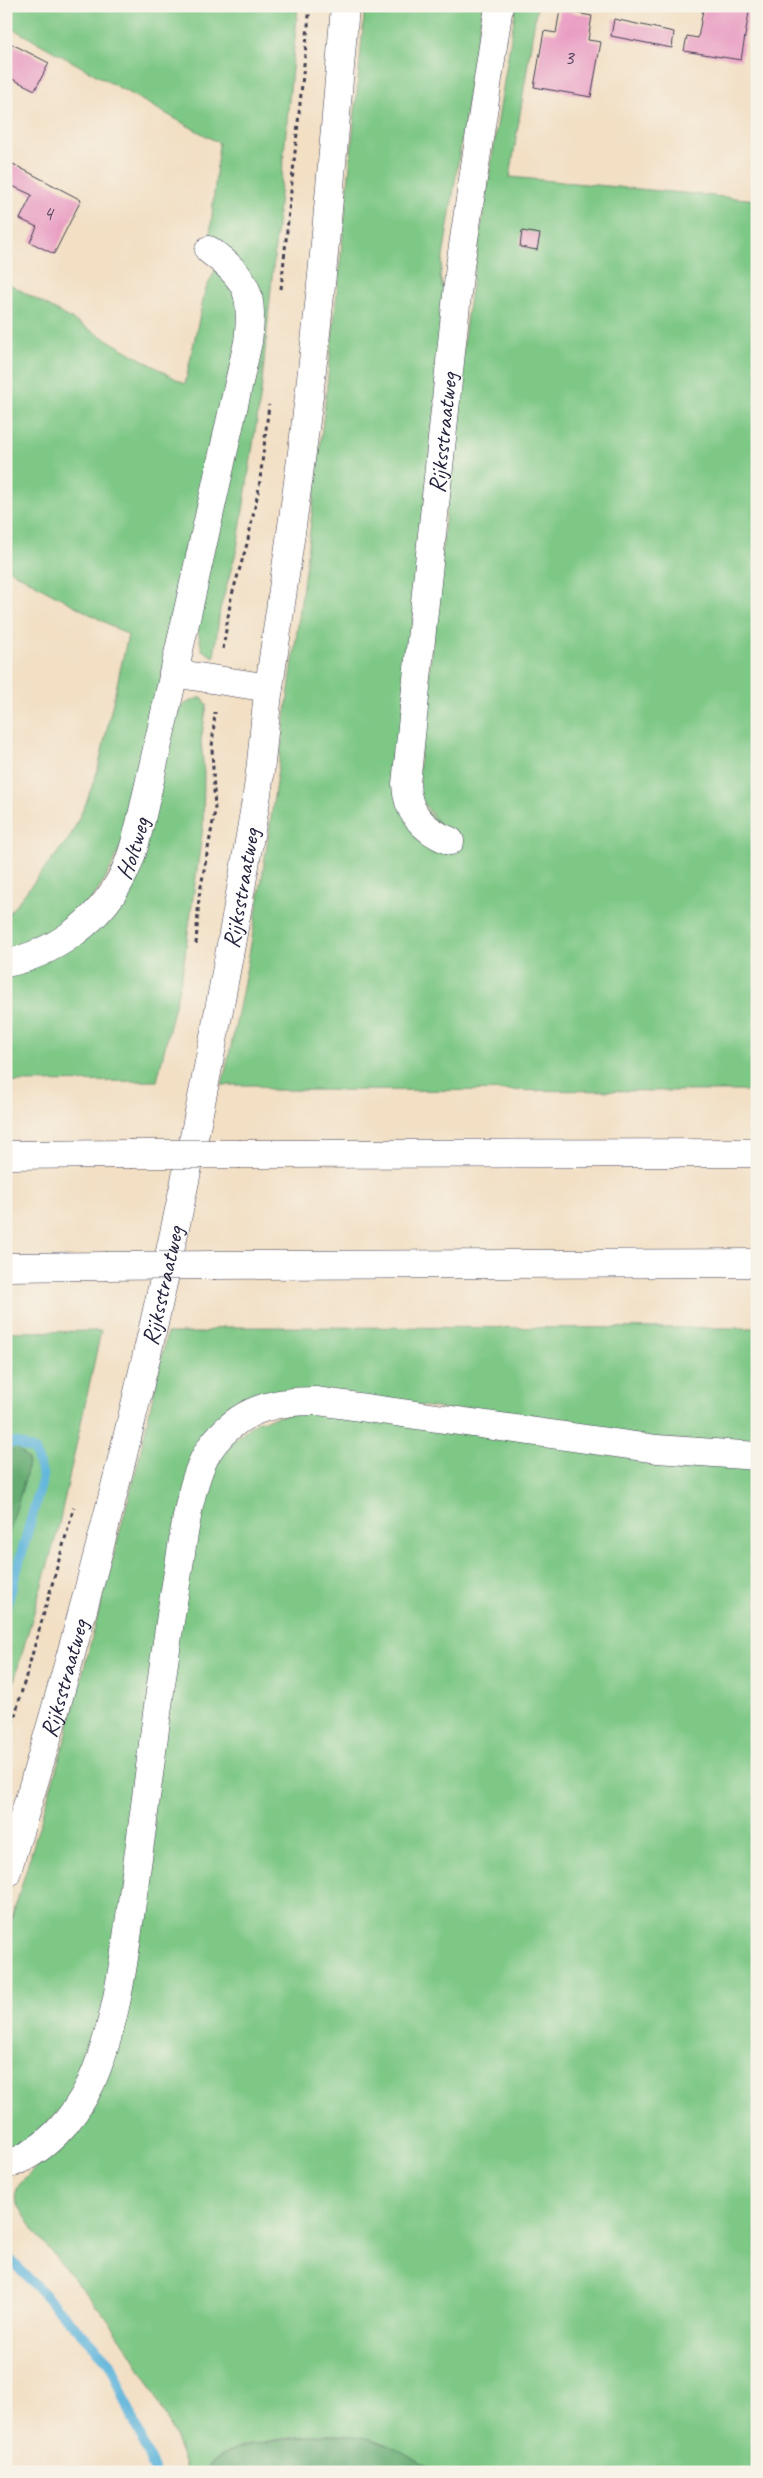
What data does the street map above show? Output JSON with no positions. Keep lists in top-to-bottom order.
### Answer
{
  "streets": {
    "main road": ["Rijksstraatweg", "Holtweg"]
  },
  "house_numbers": ["3", "4"]
}
